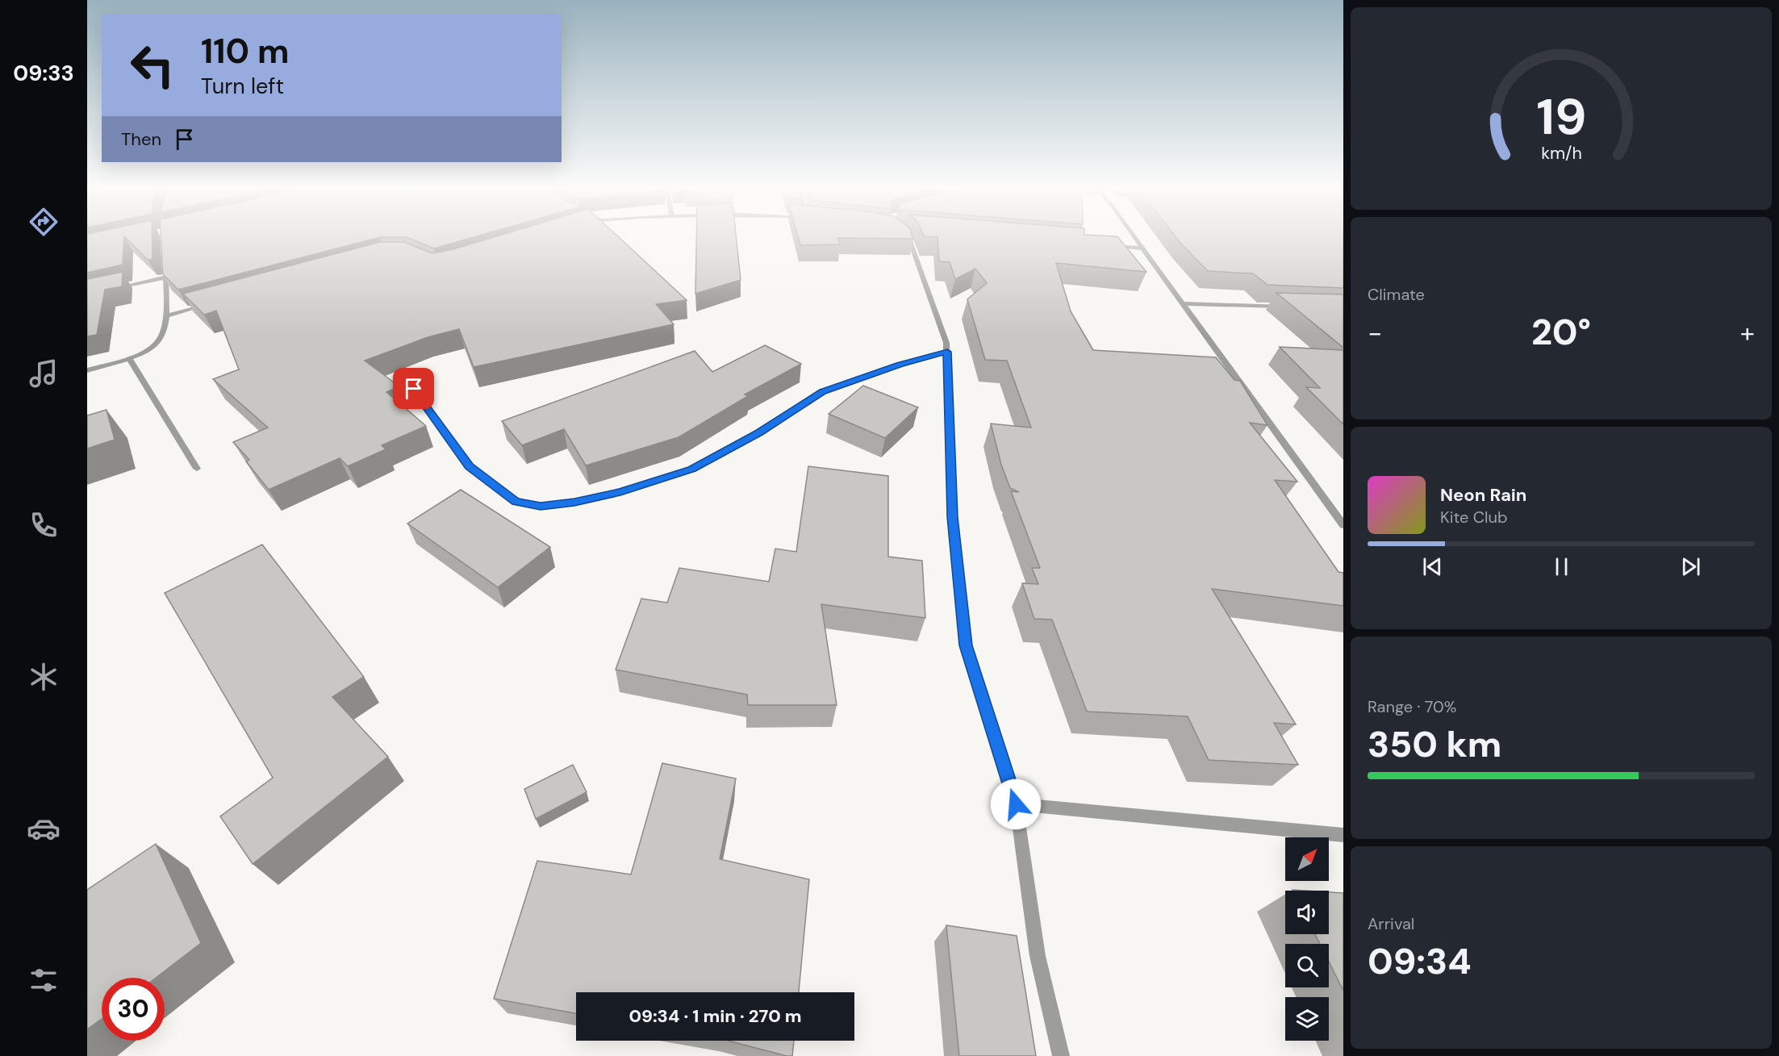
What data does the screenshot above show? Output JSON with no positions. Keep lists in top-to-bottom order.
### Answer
{
  "north": "top right",
  "page": {
    "tabs": "09:33",
    "turn": ["110 m", "Turn left"],
    "then": "Then",
    "tile": [
      "Climate",
      ["Range · 70%", "350 km"],
      ["Arrival", "09:34"]
    ],
    "heat": ["−", "20°", "+"],
    "song": ["Neon Rain", "Kite Club"],
    "limit": "30",
    "trip": "09:34 · 1 min · 270 m",
    "gauge": ["19", "km/h"]
  }
}
